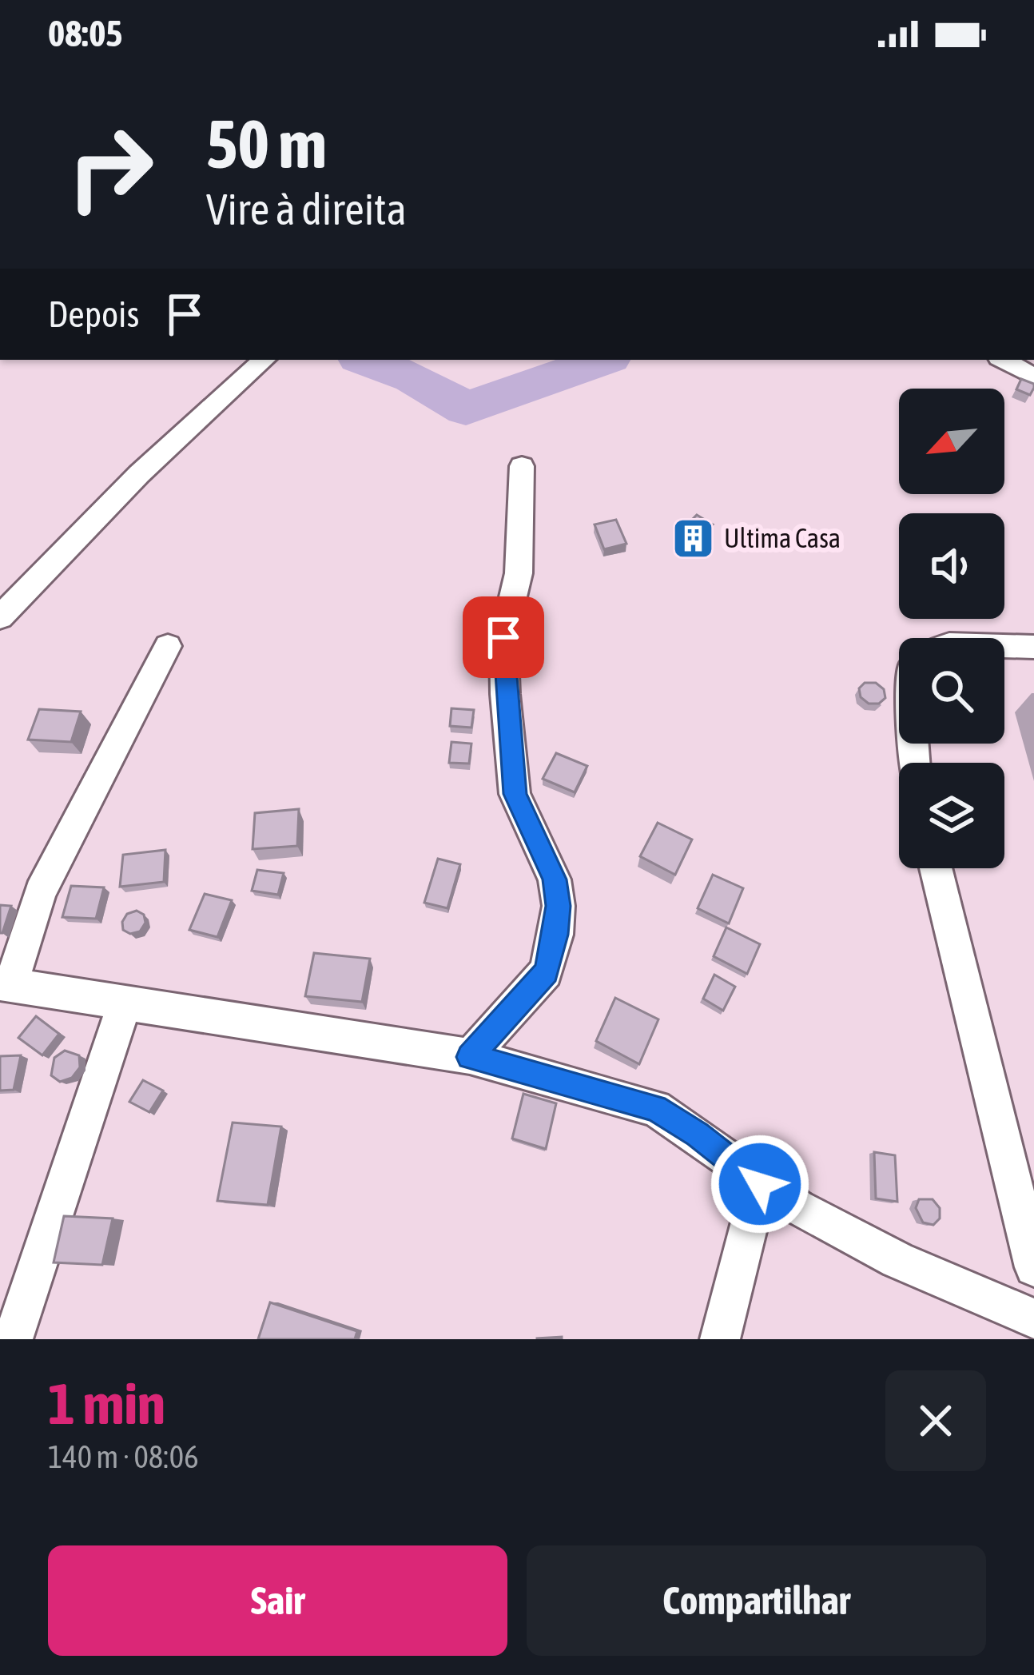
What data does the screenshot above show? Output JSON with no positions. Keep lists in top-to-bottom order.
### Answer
{
  "places": {
    "building": ["Ultima Casa"]
  },
  "north": "bottom left",
  "page": {
    "status": "08:05",
    "turn": ["50 m", "Vire à direita"],
    "then": "Depois",
    "heading": ["1 min", "140 m · 08:06"],
    "buttons": ["Sair", "Compartilhar"]
  }
}
